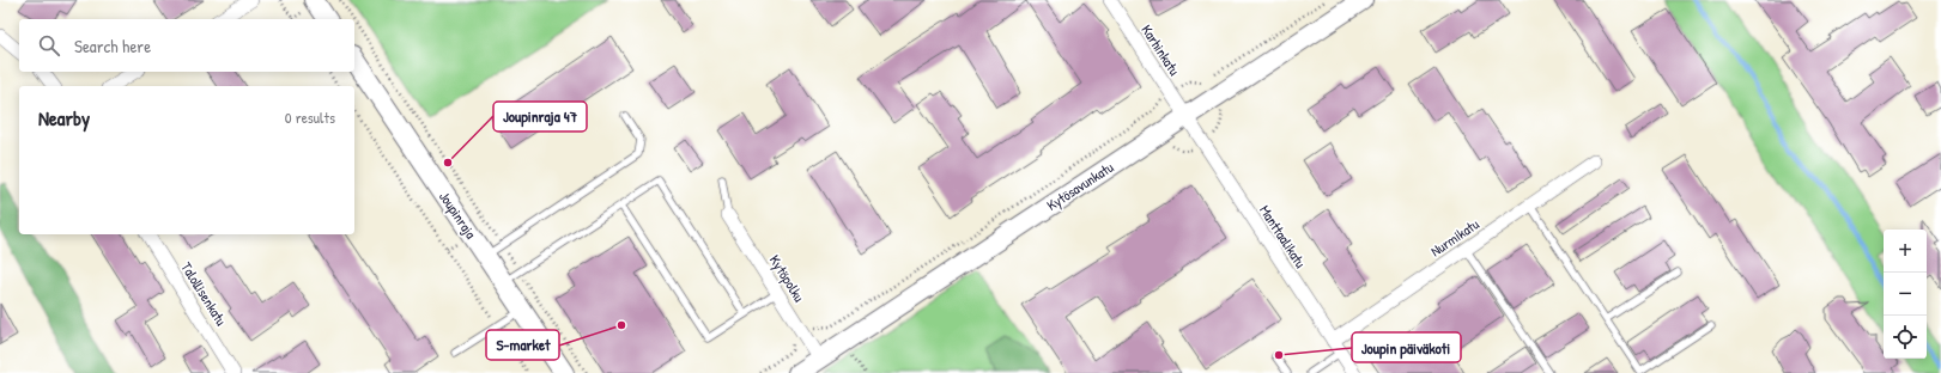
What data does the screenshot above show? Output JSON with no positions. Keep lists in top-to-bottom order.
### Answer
{
  "streets": {
    "street": [
      "Karhinkatu",
      "Kytösavunkatu",
      "Joupinraja",
      "Manttaalikatu",
      "Nurmikatu",
      "Kytöpolku",
      "Talollisenkatu"
    ]
  },
  "crossings": [
    ["Karhinkatu", "Kytösavunkatu"],
    ["Karhinkatu", "Manttaalikatu"],
    ["Kytösavunkatu", "Manttaalikatu"],
    ["Kytösavunkatu", "Kytöpolku"],
    ["Manttaalikatu", "Nurmikatu"]
  ],
  "places": ["Joupinraja 47", "S-market", "Joupin päiväkoti"],
  "page": {
    "search": "Search here",
    "heading": ["Nearby", "0 results"],
    "map_buttons": ["+", "−"]
  }
}
